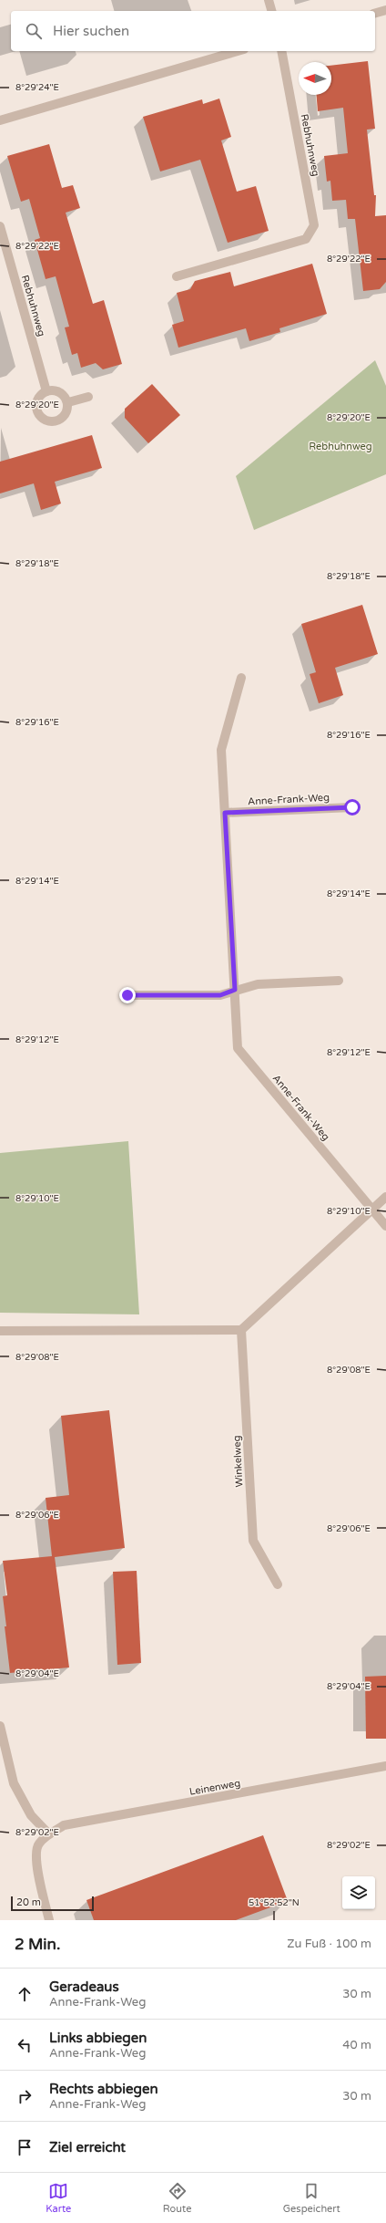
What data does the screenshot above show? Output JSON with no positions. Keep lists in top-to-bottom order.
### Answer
{
  "streets": {
    "street": [
      "Rebhuhnweg",
      "Anne-Frank-Weg",
      "Winkelweg",
      "Leinenweg"
    ]
  },
  "parks": ["Rebhuhnweg"],
  "scale_bar": "20 m",
  "north": "left",
  "page": {
    "search": "Hier suchen",
    "scale": "20 m",
    "heading": ["2 Min.", "Zu Fuß · 100 m"],
    "list": [
      ["Geradeaus", "Anne-Frank-Weg", "30 m"],
      ["Links abbiegen", "Anne-Frank-Weg", "40 m"],
      ["Rechts abbiegen", "Anne-Frank-Weg", "30 m"],
      "Ziel erreicht"
    ],
    "nav": ["Karte", "Route", "Gespeichert"]
  },
  "coordinates": [
    "8°29'24\"E",
    "8°29'22\"E",
    "8°29'20\"E",
    "8°29'18\"E",
    "8°29'16\"E",
    "8°29'14\"E",
    "8°29'12\"E",
    "8°29'10\"E",
    "8°29'08\"E",
    "8°29'06\"E",
    "8°29'04\"E",
    "8°29'02\"E",
    "51°52'52\"N"
  ]
}
